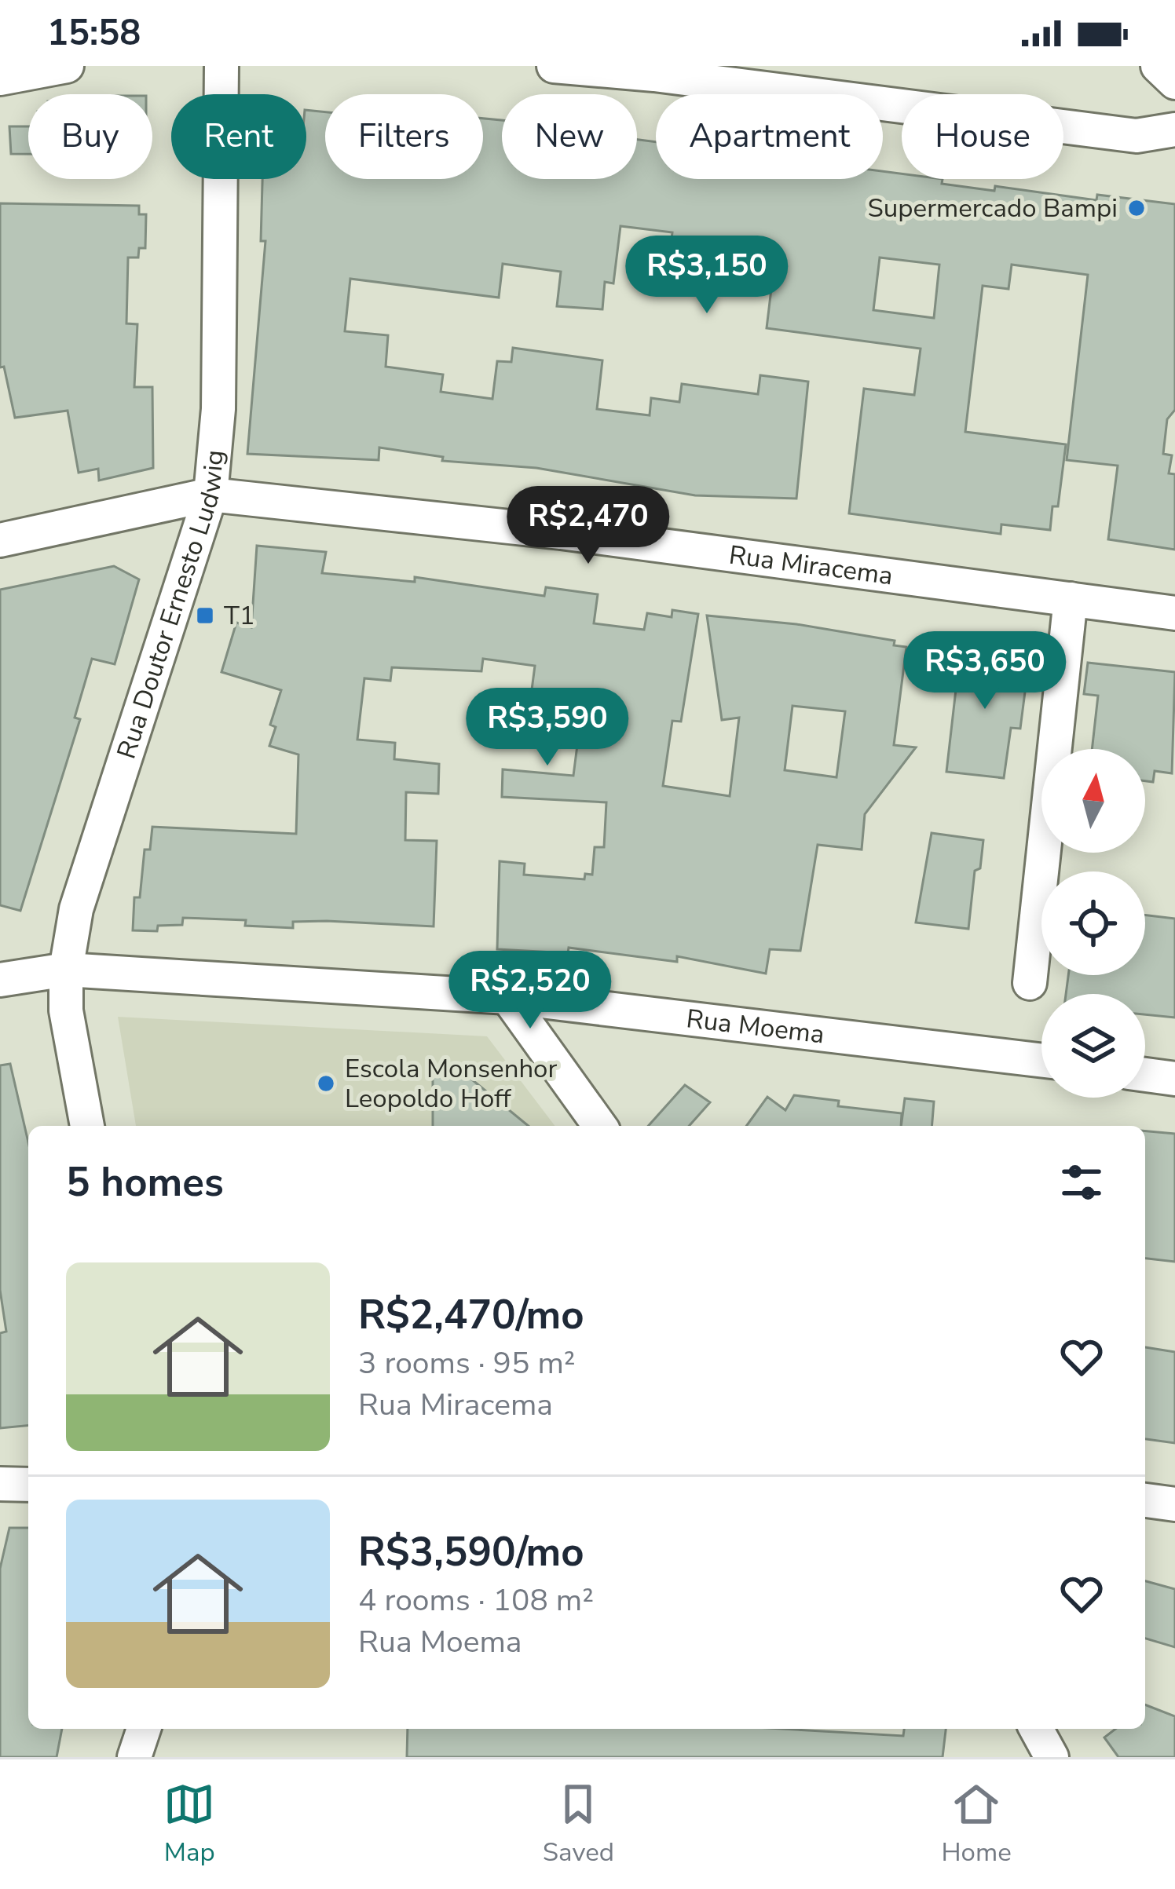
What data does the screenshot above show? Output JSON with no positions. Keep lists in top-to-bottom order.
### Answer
{
  "streets": {
    "street": ["Rua Miracema", "Rua Doutor Ernesto Ludwig", "Rua Moema"]
  },
  "crossings": [
    ["Rua Miracema", "Rua Doutor Ernesto Ludwig"],
    ["Rua Doutor Ernesto Ludwig", "Rua Moema"]
  ],
  "places": {
    "other": ["Supermercado Bampi", "Escola Monsenhor Leopoldo Hoff"],
    "transit": ["T1"]
  },
  "north": "top",
  "page": {
    "status": "15:58",
    "chip": [
      "Buy",
      "Rent",
      "Filters",
      "New",
      "Apartment",
      "House"
    ],
    "price": [
      "R$3,150",
      "R$2,470",
      "R$3,650",
      "R$3,590",
      "R$2,520"
    ],
    "heading": "5 homes",
    "list": [
      {
        "name": "R$2,470/mo",
        "note": "3 rooms · 95 m² · Rua Miracema"
      },
      {
        "name": "R$3,590/mo",
        "note": "4 rooms · 108 m² · Rua Moema"
      }
    ],
    "tabs": ["Map", "Saved", "Home"]
  }
}
